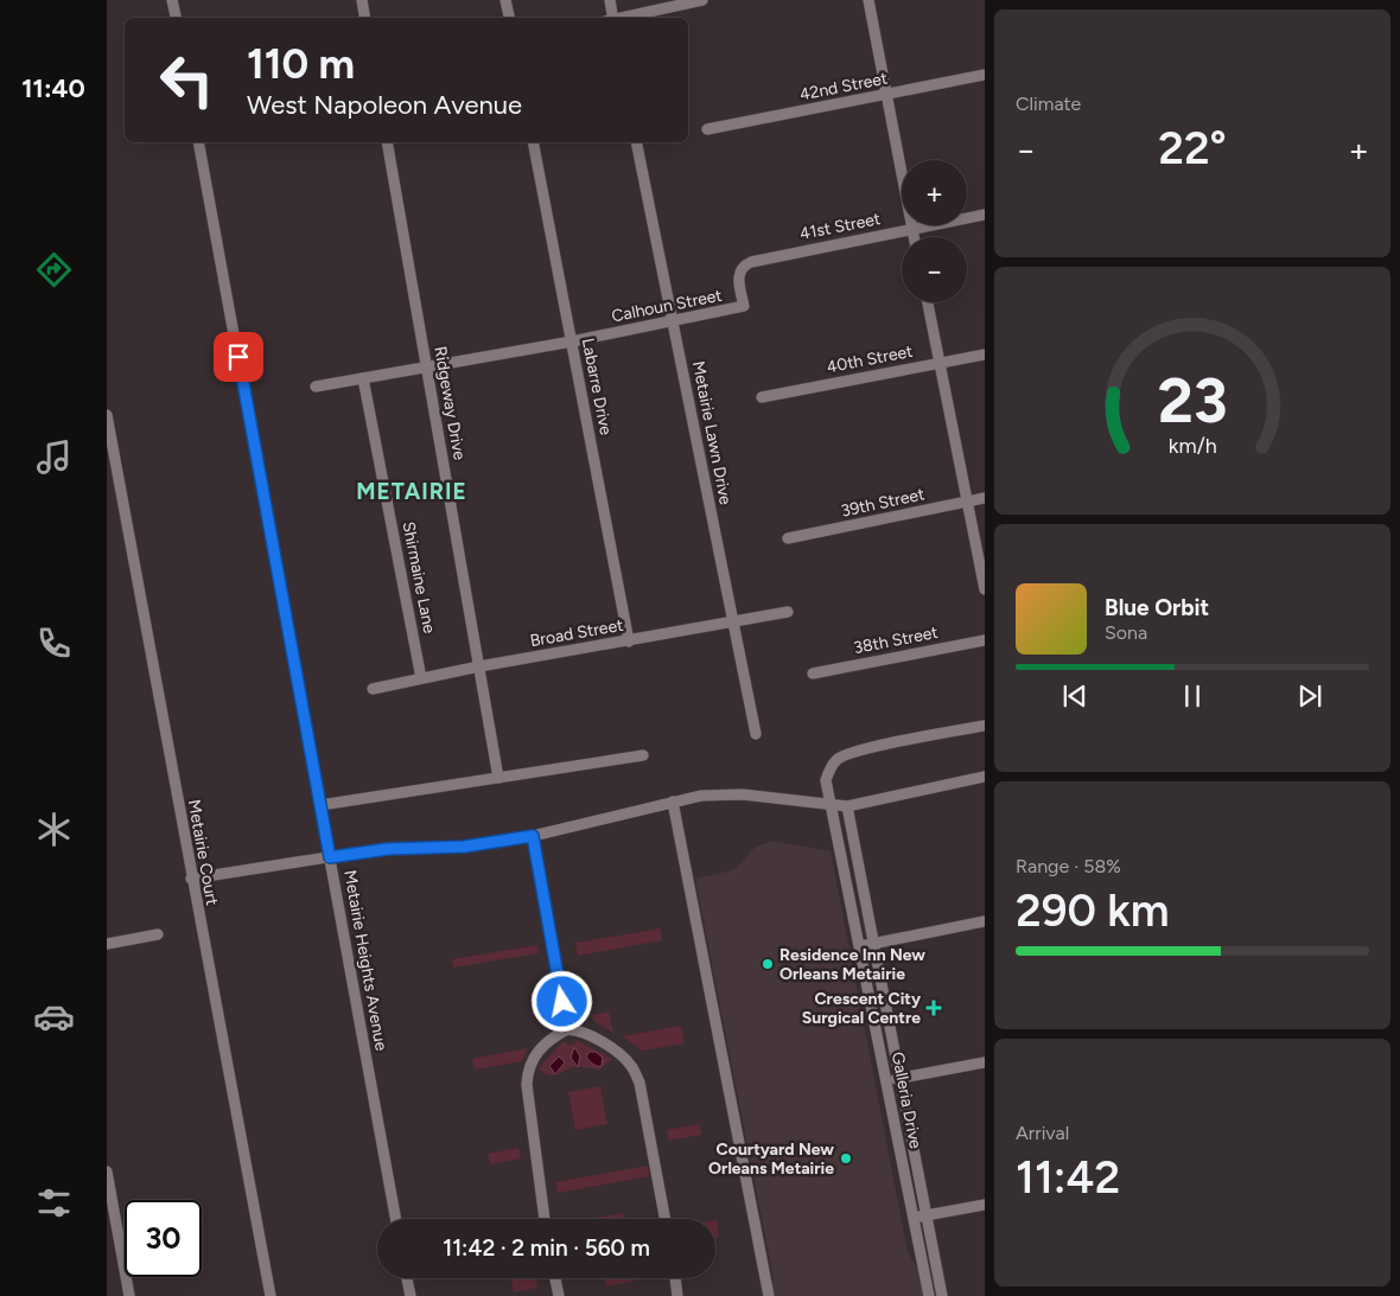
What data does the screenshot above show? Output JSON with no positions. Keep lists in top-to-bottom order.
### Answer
{
  "streets": {
    "street": [
      "42nd Street",
      "41st Street",
      "Calhoun Street",
      "40th Street",
      "Labarre Drive",
      "Ridgeway Drive",
      "Metairie Lawn Drive",
      "39th Street",
      "Shirmaine Lane",
      "Broad Street",
      "38th Street",
      "Metairie Court",
      "Metairie Heights Avenue",
      "Galleria Drive"
    ]
  },
  "crossings": [
    ["41st Street", "Calhoun Street"],
    ["Calhoun Street", "Labarre Drive"],
    ["Calhoun Street", "Ridgeway Drive"],
    ["Calhoun Street", "Metairie Lawn Drive"],
    ["Calhoun Street", "Shirmaine Lane"],
    ["Labarre Drive", "Broad Street"],
    ["Ridgeway Drive", "Broad Street"],
    ["Metairie Lawn Drive", "Broad Street"],
    ["Shirmaine Lane", "Broad Street"]
  ],
  "districts": ["METAIRIE"],
  "places": {
    "other": ["Residence Inn New Orleans Metairie", "Courtyard New Orleans Metairie"],
    "health": ["Crescent City Surgical Centre"]
  },
  "page": {
    "tabs": "11:40",
    "tile": [
      "Climate",
      ["Range · 58%", "290 km"],
      ["Arrival", "11:42"]
    ],
    "turn": ["110 m", "West Napoleon Avenue"],
    "heat": ["−", "22°", "+"],
    "map_buttons": ["+", "−"],
    "song": ["Blue Orbit", "Sona"],
    "limit": "30",
    "trip": "11:42 · 2 min · 560 m",
    "gauge": ["23", "km/h"]
  }
}
